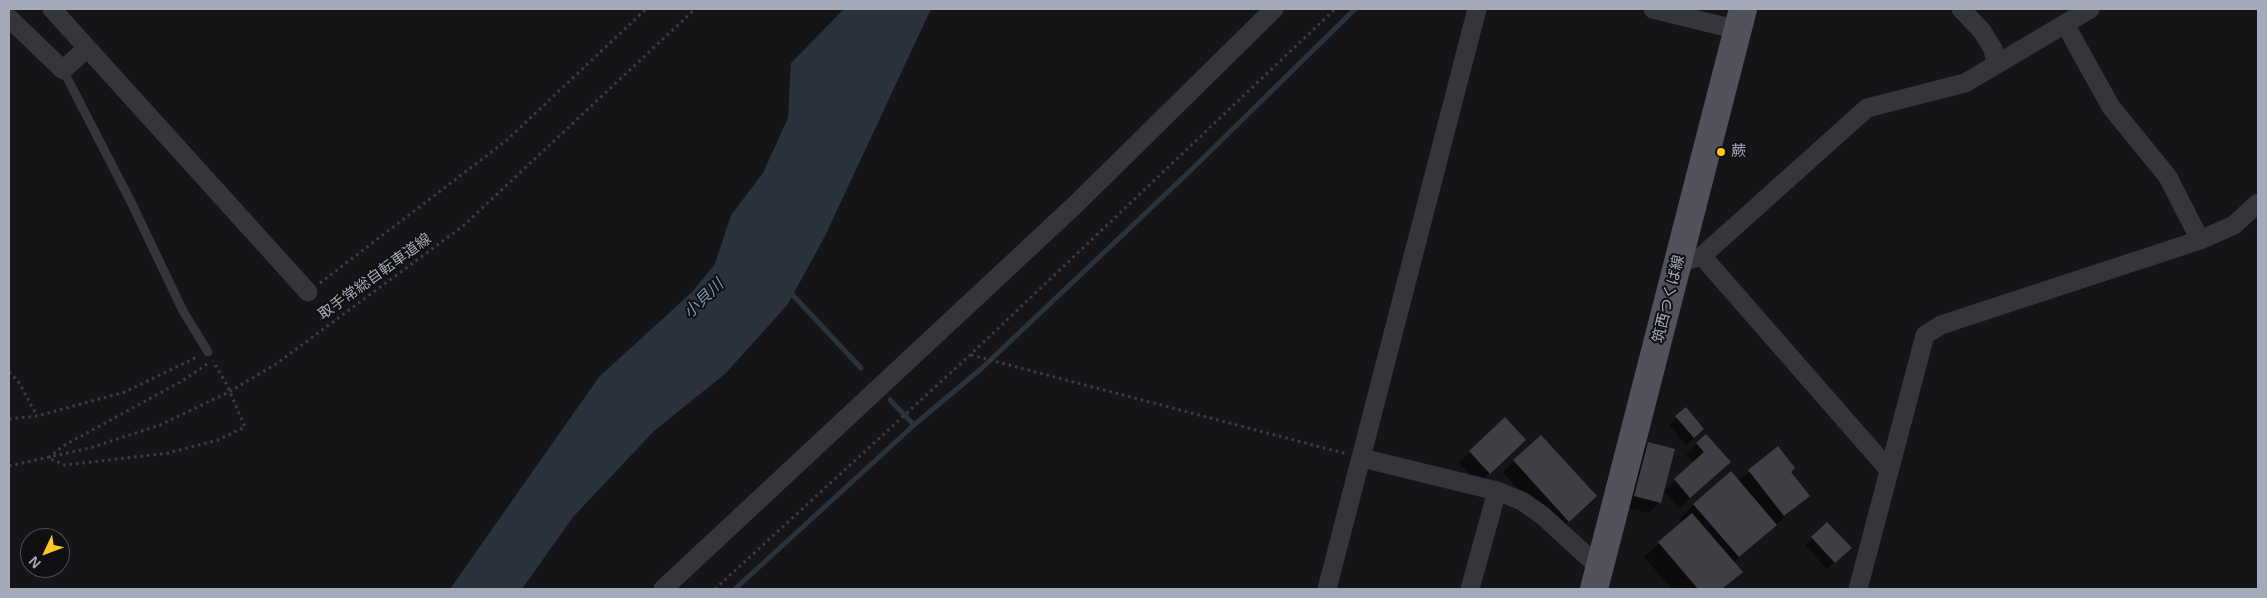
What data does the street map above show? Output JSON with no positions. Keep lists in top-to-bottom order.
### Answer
{
  "streets": {
    "main road": ["筑西つくば線"],
    "path": ["取手常総自転車道線"]
  },
  "water": ["小貝川"],
  "places": ["蕨"],
  "north": "bottom left"
}
